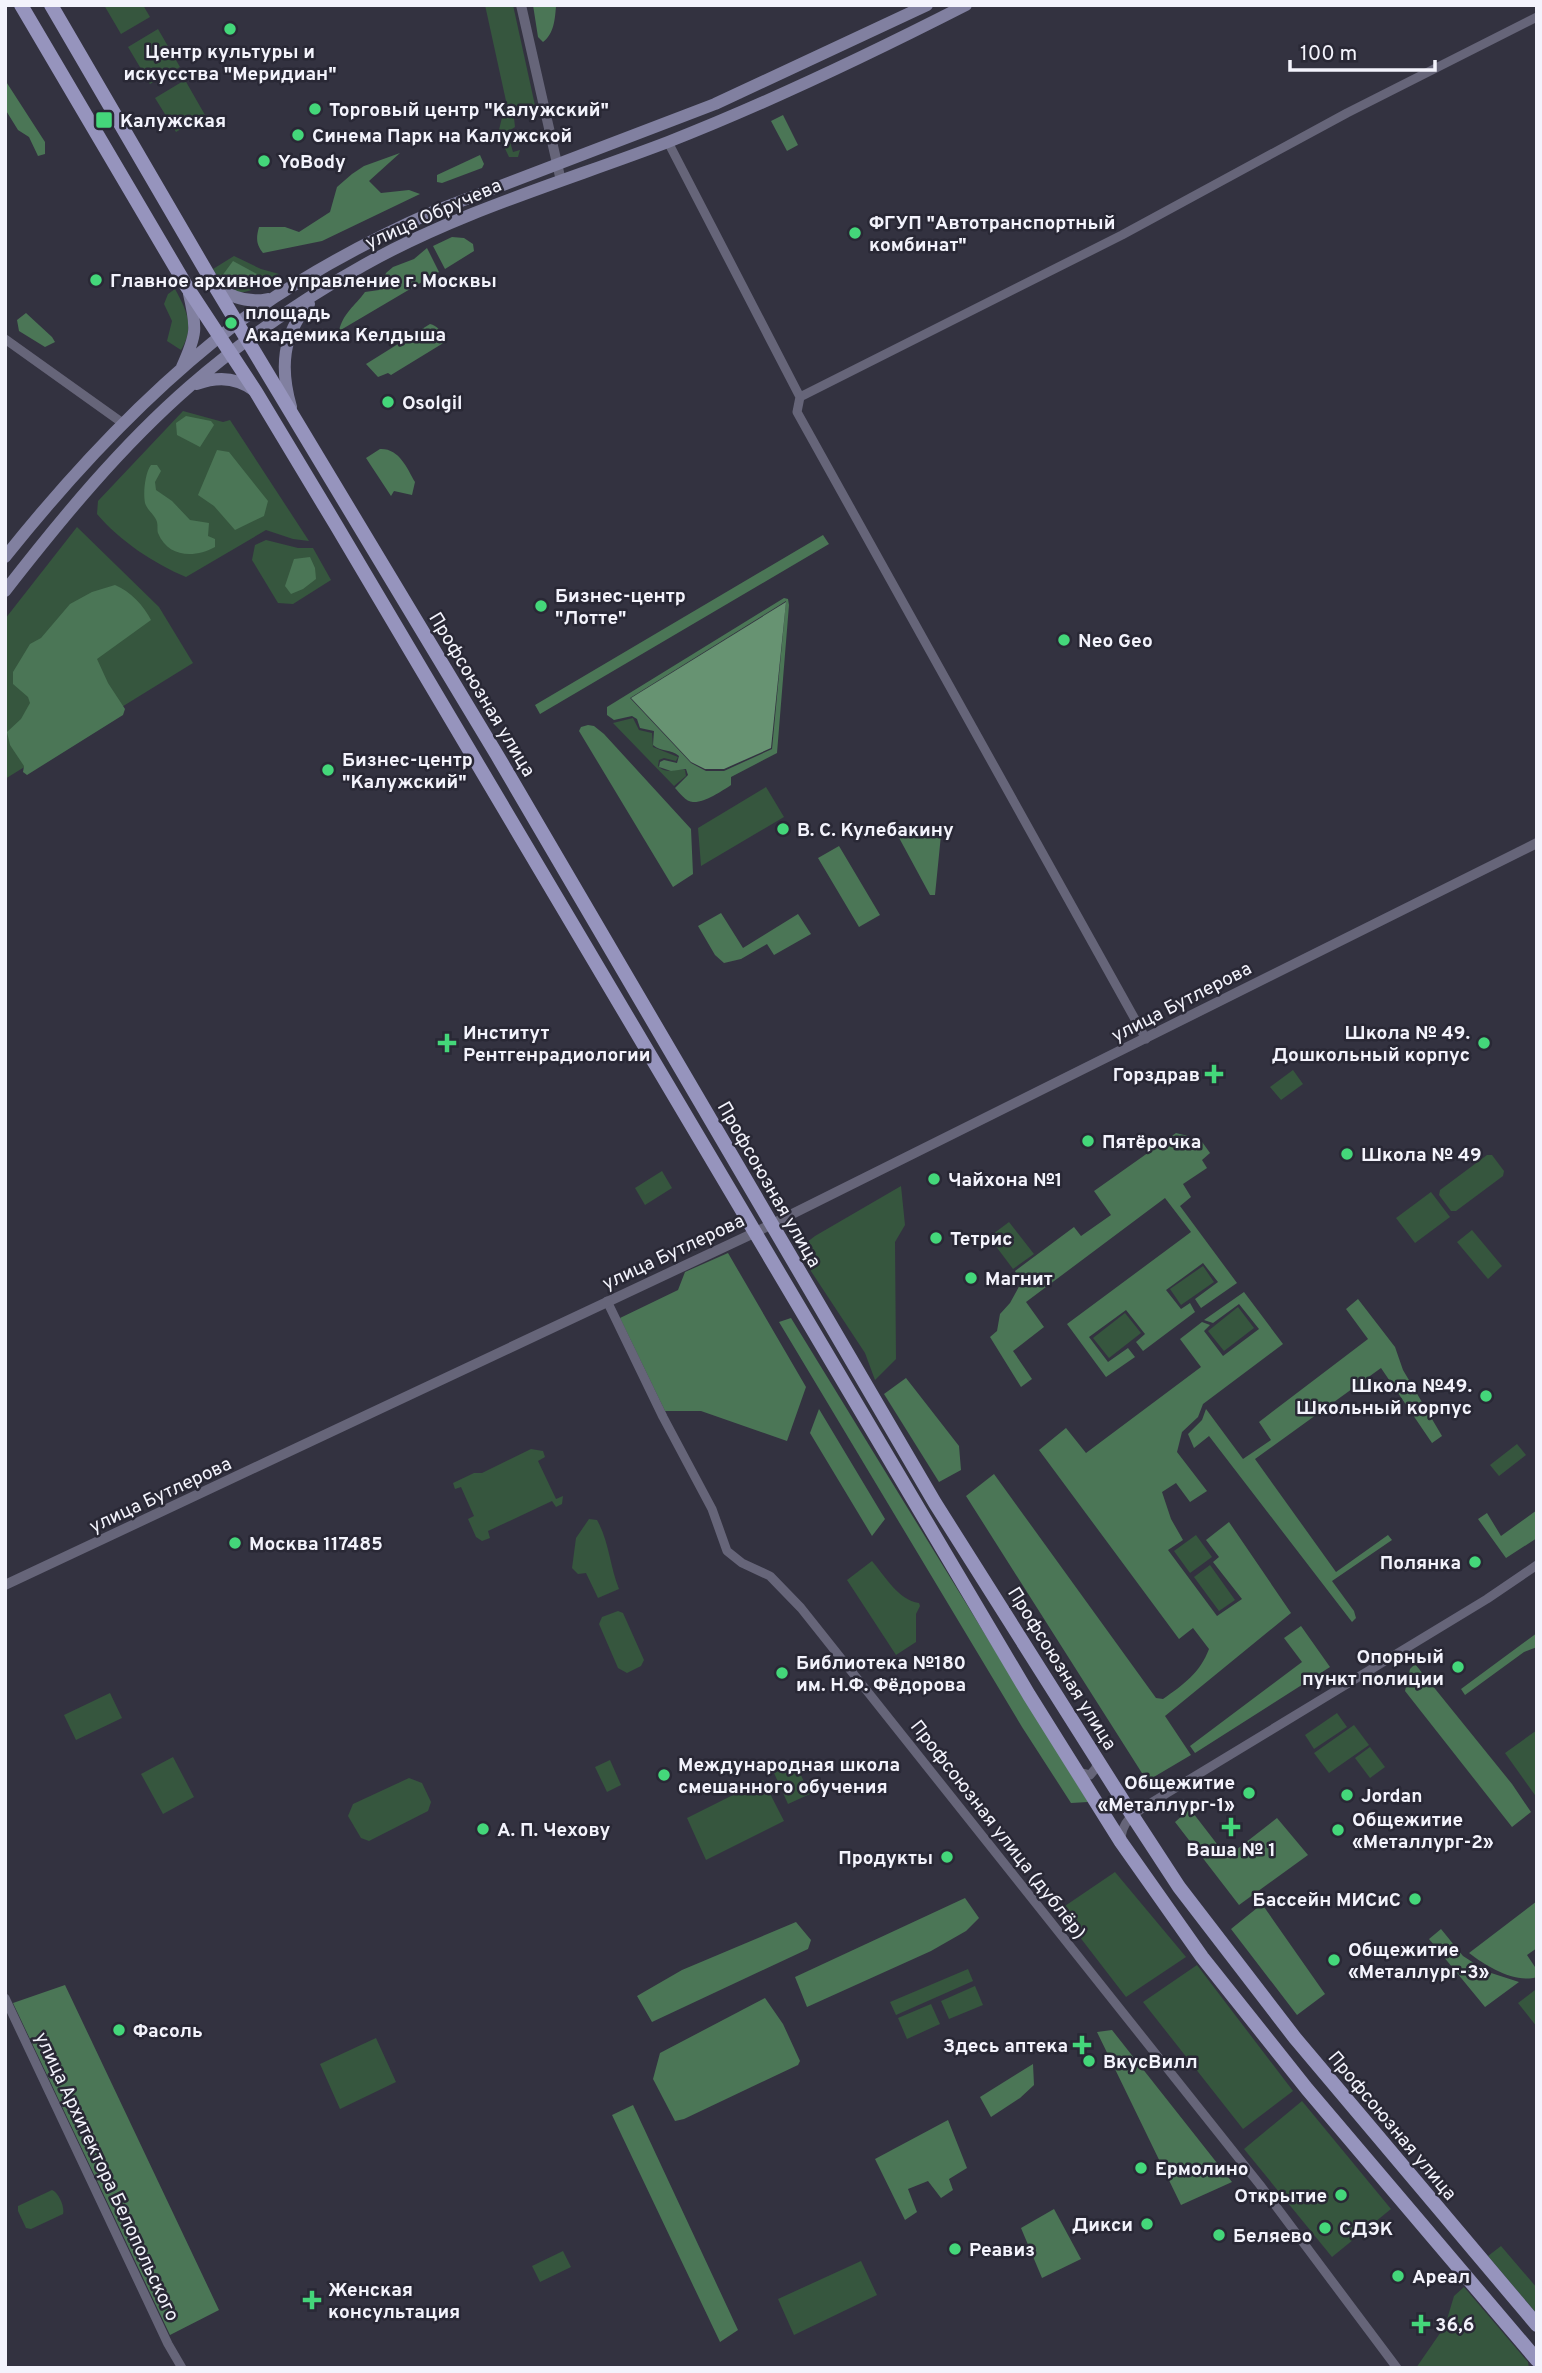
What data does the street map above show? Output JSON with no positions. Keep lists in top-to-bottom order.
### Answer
{
  "streets": {
    "main road": ["улица Обручева", "Профсоюзная улица"],
    "street": ["улица Бутлерова", "Профсоюзная улица (дублёр)", "улица Архитектора Белопольского"]
  },
  "crossings": [
    ["улица Обручева", "Профсоюзная улица"],
    ["Профсоюзная улица", "улица Бутлерова"],
    ["улица Бутлерова", "Профсоюзная улица (дублёр)"]
  ],
  "places": {
    "other": [
      "Центр культуры и искусства \"Меридиан\"",
      "Торговый центр \"Калужский\"",
      "Синема Парк на Калужской",
      "YoBody",
      "ФГУП \"Автотранспортный комбинат\"",
      "Главное архивное управление г. Москвы",
      "площадь Академика Келдыша",
      "Osolgil",
      "Бизнес-центр \"Лотте\"",
      "Neo Geo",
      "Бизнес-центр \"Калужский\"",
      "В. С. Кулебакину",
      "Школа № 49. Дошкольный корпус",
      "Пятёрочка",
      "Школа № 49",
      "Чайхона №1",
      "Тетрис",
      "Магнит",
      "Школа №49. Школьный корпус",
      "Москва 117485",
      "Полянка",
      "Опорный пункт полиции",
      "Библиотека №180 им. Н.Ф. Фёдорова",
      "Международная школа смешанного обучения",
      "Общежитие «Металлург-1»",
      "Jordan",
      "А. П. Чехову",
      "Общежитие «Металлург-2»",
      "Продукты",
      "Бассейн МИСиС",
      "Общежитие «Металлург-3»",
      "Фасоль",
      "ВкусВилл",
      "Ермолино",
      "Открытие",
      "Дикси",
      "СДЭК",
      "Беляево",
      "Реавиз",
      "Ареал"
    ],
    "transit": ["Калужская"],
    "health": [
      "Институт Рентгенрадиологии",
      "Горздрав",
      "Ваша № 1",
      "Здесь аптека",
      "Женская консультация",
      "36,6"
    ]
  },
  "scale_bar": "100 m"
}
